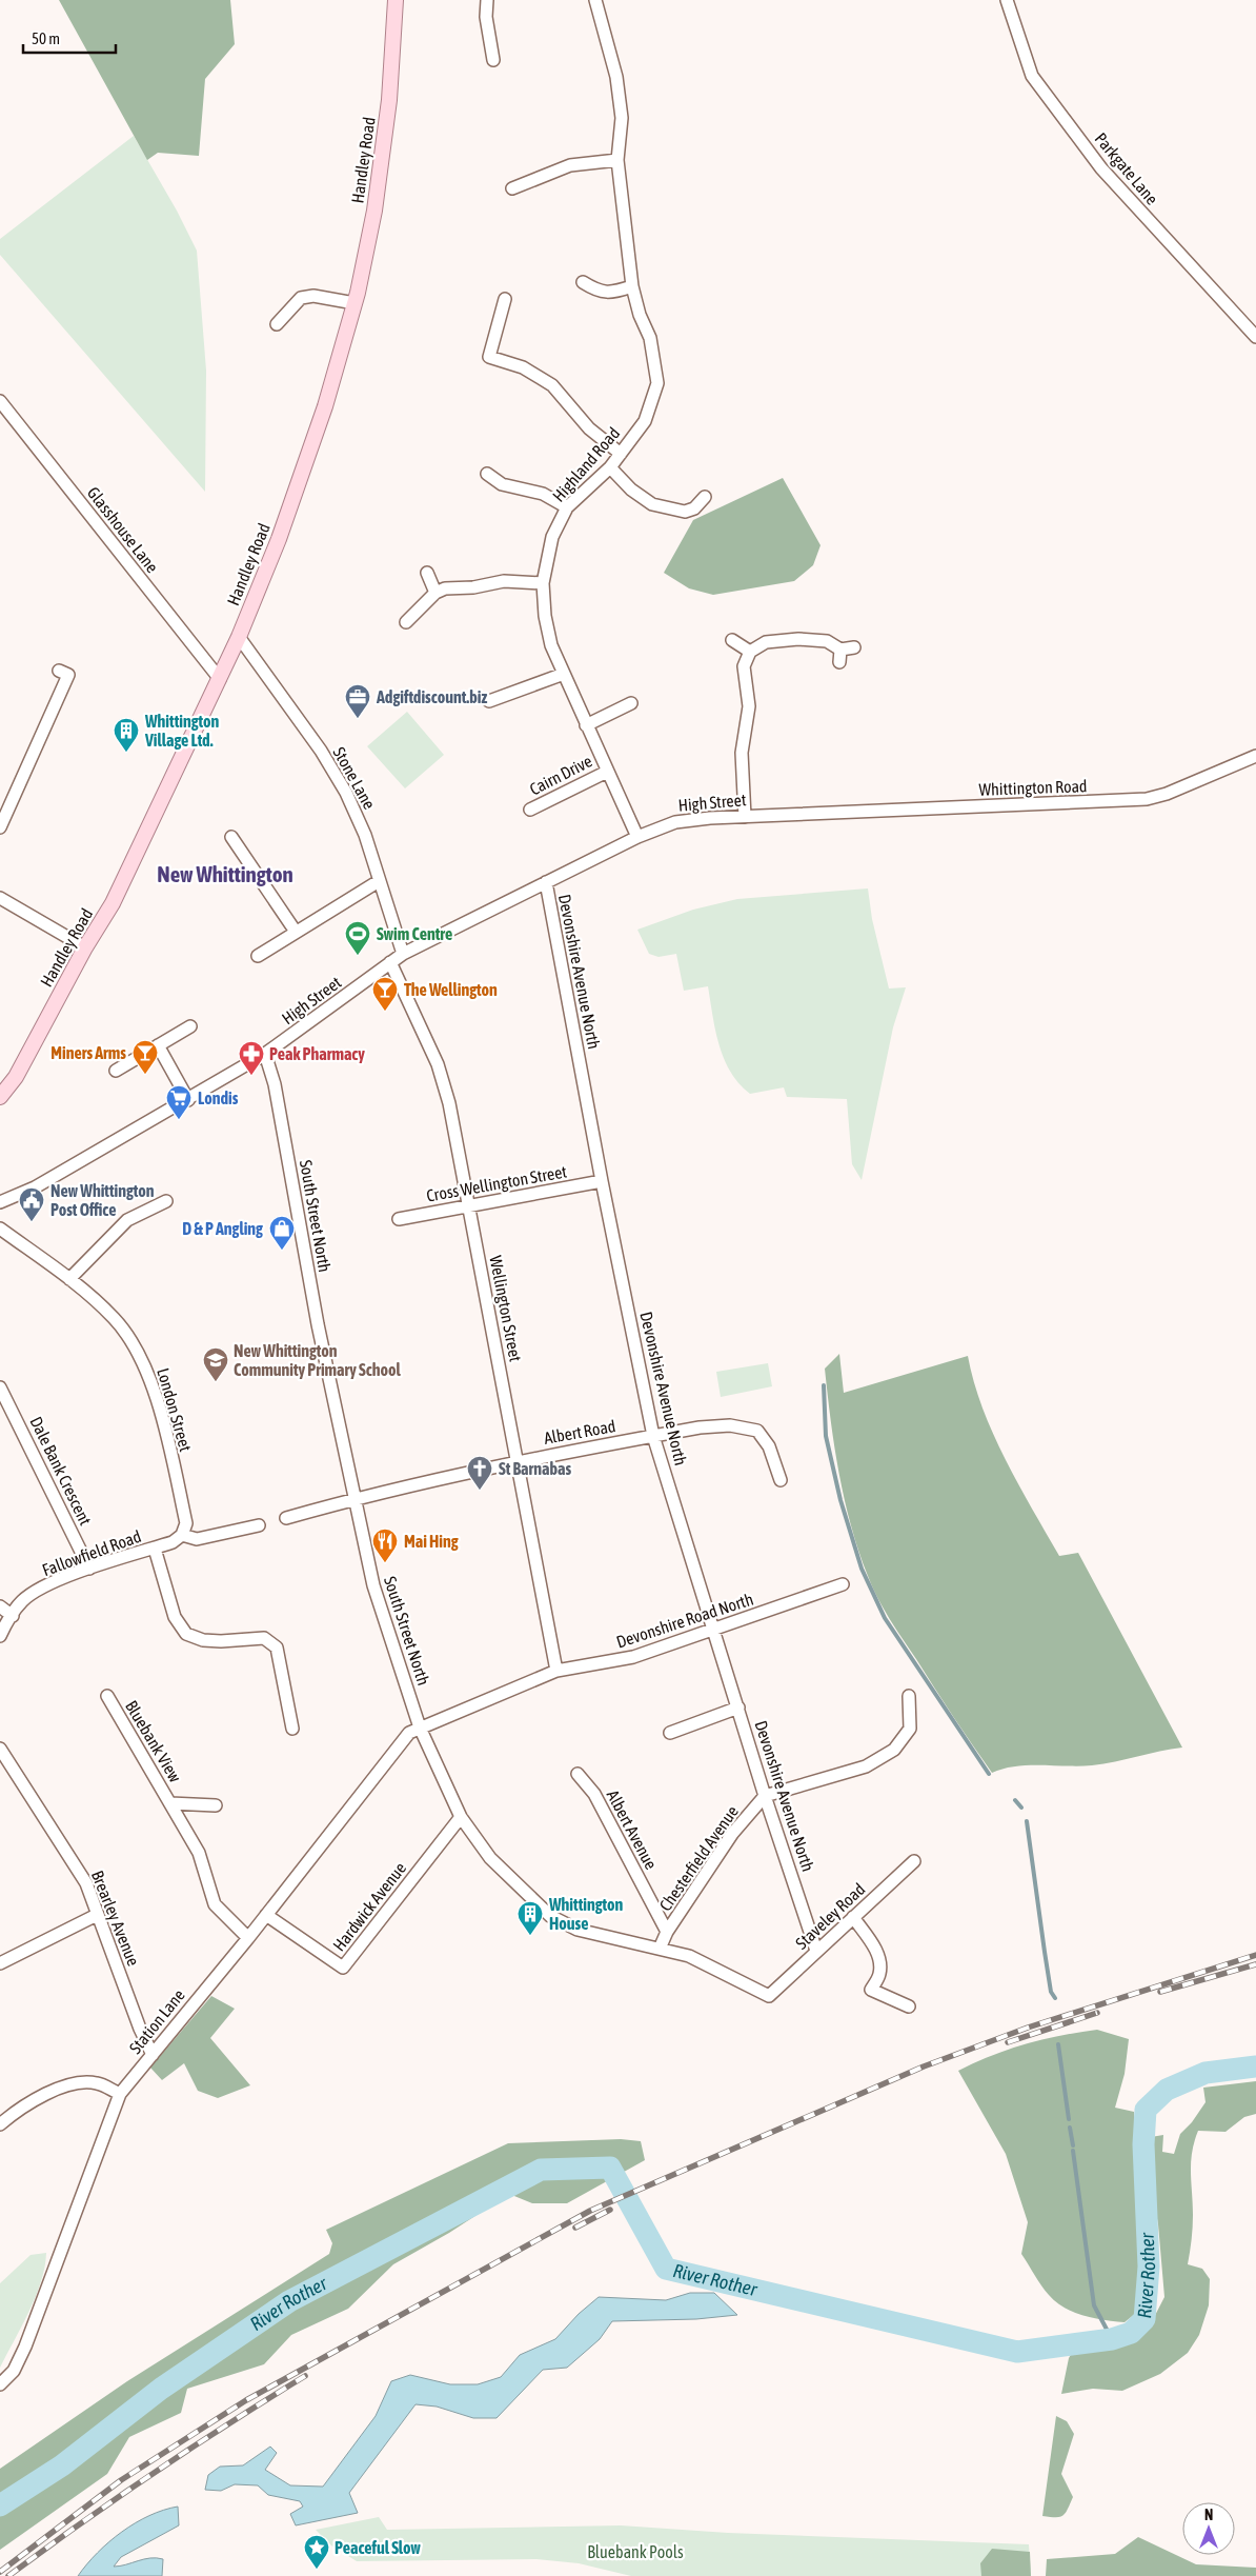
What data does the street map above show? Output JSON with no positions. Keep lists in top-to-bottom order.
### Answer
{
  "streets": {
    "main road": ["Handley Road"],
    "street": [
      "Parkgate Lane",
      "Highland Road",
      "Glasshouse Lane",
      "Cairn Drive",
      "Stone Lane",
      "Whittington Road",
      "High Street",
      "Devonshire Avenue North",
      "Cross Wellington Street",
      "South Street North",
      "Wellington Street",
      "London Street",
      "Albert Road",
      "Dale Bank Crescent",
      "Fallowfield Road",
      "Devonshire Road North",
      "Bluebank View",
      "Albert Avenue",
      "Chesterfield Avenue",
      "Hardwick Avenue",
      "Staveley Road",
      "Brearley Avenue",
      "Station Lane"
    ]
  },
  "crossings": [
    ["Handley Road", "Glasshouse Lane"],
    ["Handley Road", "Stone Lane"],
    ["Highland Road", "Cairn Drive"],
    ["Highland Road", "High Street"],
    ["Stone Lane", "High Street"],
    ["Whittington Road", "High Street"],
    ["High Street", "Devonshire Avenue North"],
    ["High Street", "South Street North"],
    ["High Street", "Wellington Street"],
    ["Devonshire Avenue North", "Cross Wellington Street"],
    ["Devonshire Avenue North", "Albert Road"],
    ["Devonshire Avenue North", "Devonshire Road North"],
    ["Devonshire Avenue North", "Chesterfield Avenue"],
    ["Devonshire Avenue North", "Staveley Road"],
    ["Cross Wellington Street", "Wellington Street"],
    ["South Street North", "Albert Road"],
    ["South Street North", "Devonshire Road North"],
    ["South Street North", "Chesterfield Avenue"],
    ["South Street North", "Hardwick Avenue"],
    ["South Street North", "Staveley Road"],
    ["South Street North", "Station Lane"],
    ["Wellington Street", "Albert Road"],
    ["Wellington Street", "Devonshire Road North"],
    ["London Street", "Fallowfield Road"],
    ["Dale Bank Crescent", "Fallowfield Road"],
    ["Devonshire Road North", "Station Lane"],
    ["Bluebank View", "Station Lane"],
    ["Albert Avenue", "Chesterfield Avenue"],
    ["Hardwick Avenue", "Station Lane"],
    ["Brearley Avenue", "Station Lane"]
  ],
  "districts": ["New Whittington"],
  "water": ["River Rother"],
  "parks": ["Bluebank Pools"],
  "places": {
    "office": ["Adgiftdiscount.biz"],
    "building": ["Whittington Village Ltd.", "Whittington House"],
    "sports": ["Swim Centre"],
    "bar": ["The Wellington", "Miners Arms"],
    "pharmacy": ["Peak Pharmacy"],
    "supermarket": ["Londis"],
    "public building": ["New Whittington Post Office"],
    "shop": ["D & P Angling"],
    "school or university": ["New Whittington Community Primary School"],
    "church": ["St Barnabas"],
    "restaurant": ["Mai Hing"],
    "place": ["Peaceful Slow"]
  },
  "scale_bar": "50 m",
  "north": "top"
}
